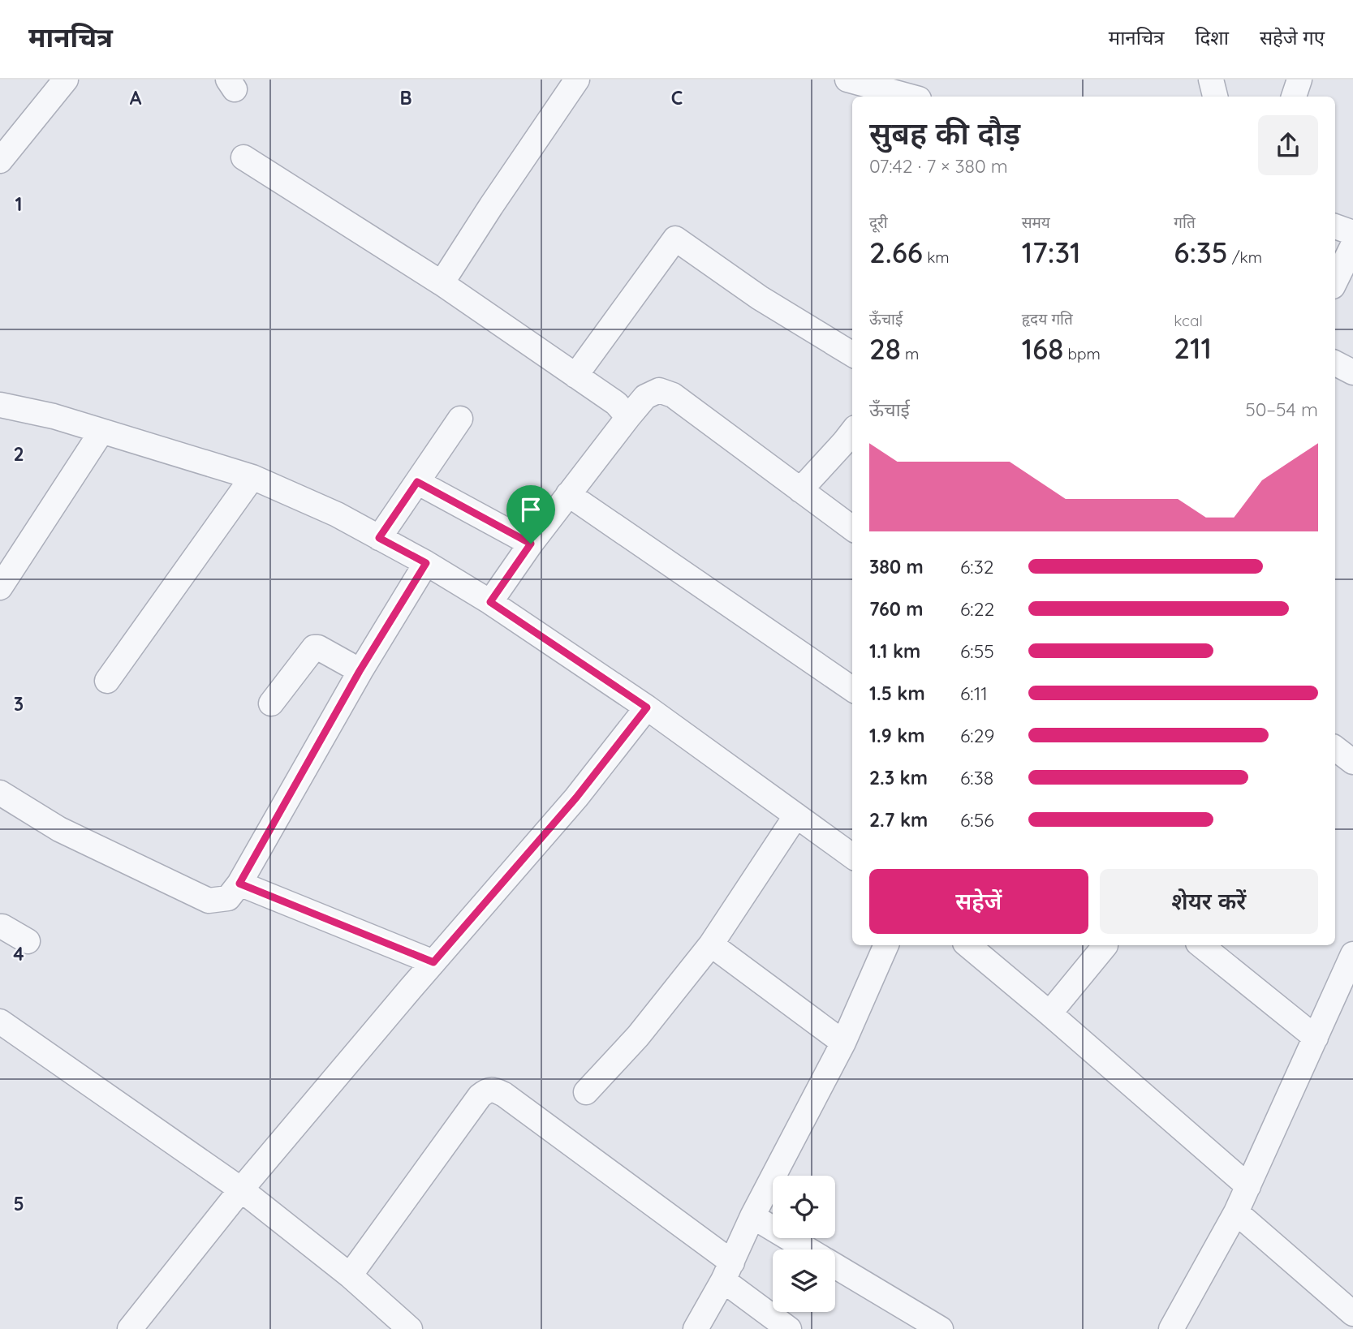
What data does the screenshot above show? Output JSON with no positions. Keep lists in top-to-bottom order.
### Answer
{
  "page": {
    "header": "मानचित्र",
    "nav": ["मानचित्र", "दिशा", "सहेजे गए"],
    "heading": ["सुबह की दौड़", "07:42 · 7 × 380 m"],
    "stats": [
      ["दूरी", "2.66 km"],
      ["समय", "17:31"],
      ["गति", "6:35 /km"],
      ["ऊँचाई", "28 m"],
      ["हृदय गति", "168 bpm"],
      ["kcal", "211"]
    ],
    "chart": ["ऊँचाई", "50–54 m"],
    "list": [
      {
        "name": "380 m",
        "note": "6:32"
      },
      {
        "name": "760 m",
        "note": "6:22"
      },
      {
        "name": "1.1 km",
        "note": "6:55"
      },
      {
        "name": "1.5 km",
        "note": "6:11"
      },
      {
        "name": "1.9 km",
        "note": "6:29"
      },
      {
        "name": "2.3 km",
        "note": "6:38"
      },
      {
        "name": "2.7 km",
        "note": "6:56"
      }
    ],
    "buttons": ["सहेजें", "शेयर करें"]
  },
  "grid": {
    "columns": ["A", "B", "C"],
    "rows": [
      "1",
      "2",
      "3",
      "4",
      "5"
    ]
  }
}
